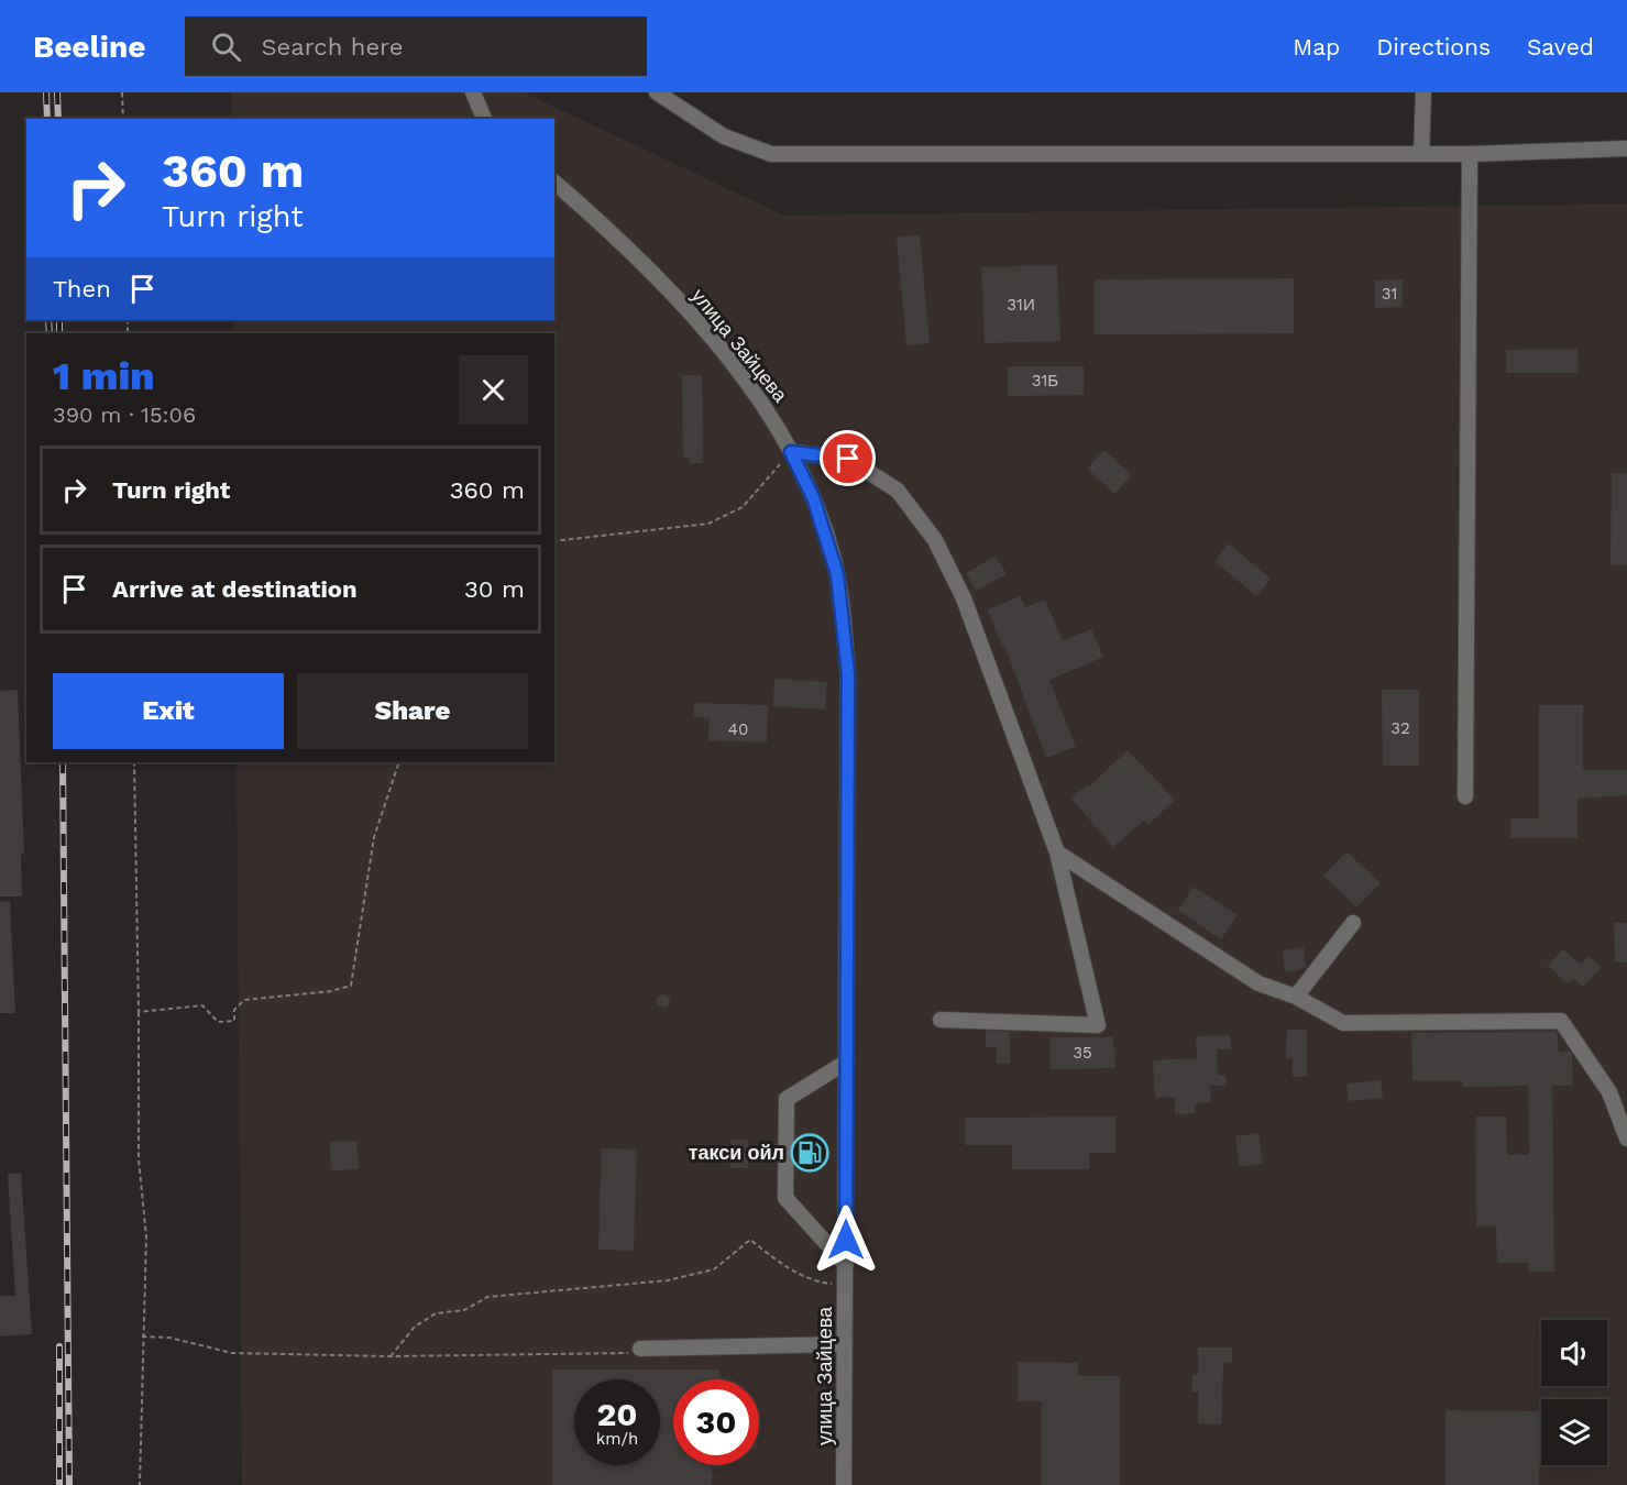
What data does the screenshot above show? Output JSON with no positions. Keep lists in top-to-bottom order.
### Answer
{
  "streets": {
    "street": ["улица Зайцева"]
  },
  "places": {
    "fuel station": ["такси ойл"]
  },
  "house_numbers": [
    "31",
    "31И",
    "31Б",
    "32",
    "40",
    "35"
  ],
  "page": {
    "header": "Beeline",
    "search": "Search here",
    "nav": ["Map", "Directions", "Saved"],
    "turn": ["360 m", "Turn right"],
    "then": "Then",
    "heading": ["1 min", "390 m · 15:06"],
    "list": [
      {
        "name": "Turn right",
        "value": "360 m"
      },
      {
        "name": "Arrive at destination",
        "value": "30 m"
      }
    ],
    "buttons": ["Exit", "Share"],
    "speed": "20 km/h",
    "limit": "30"
  }
}
